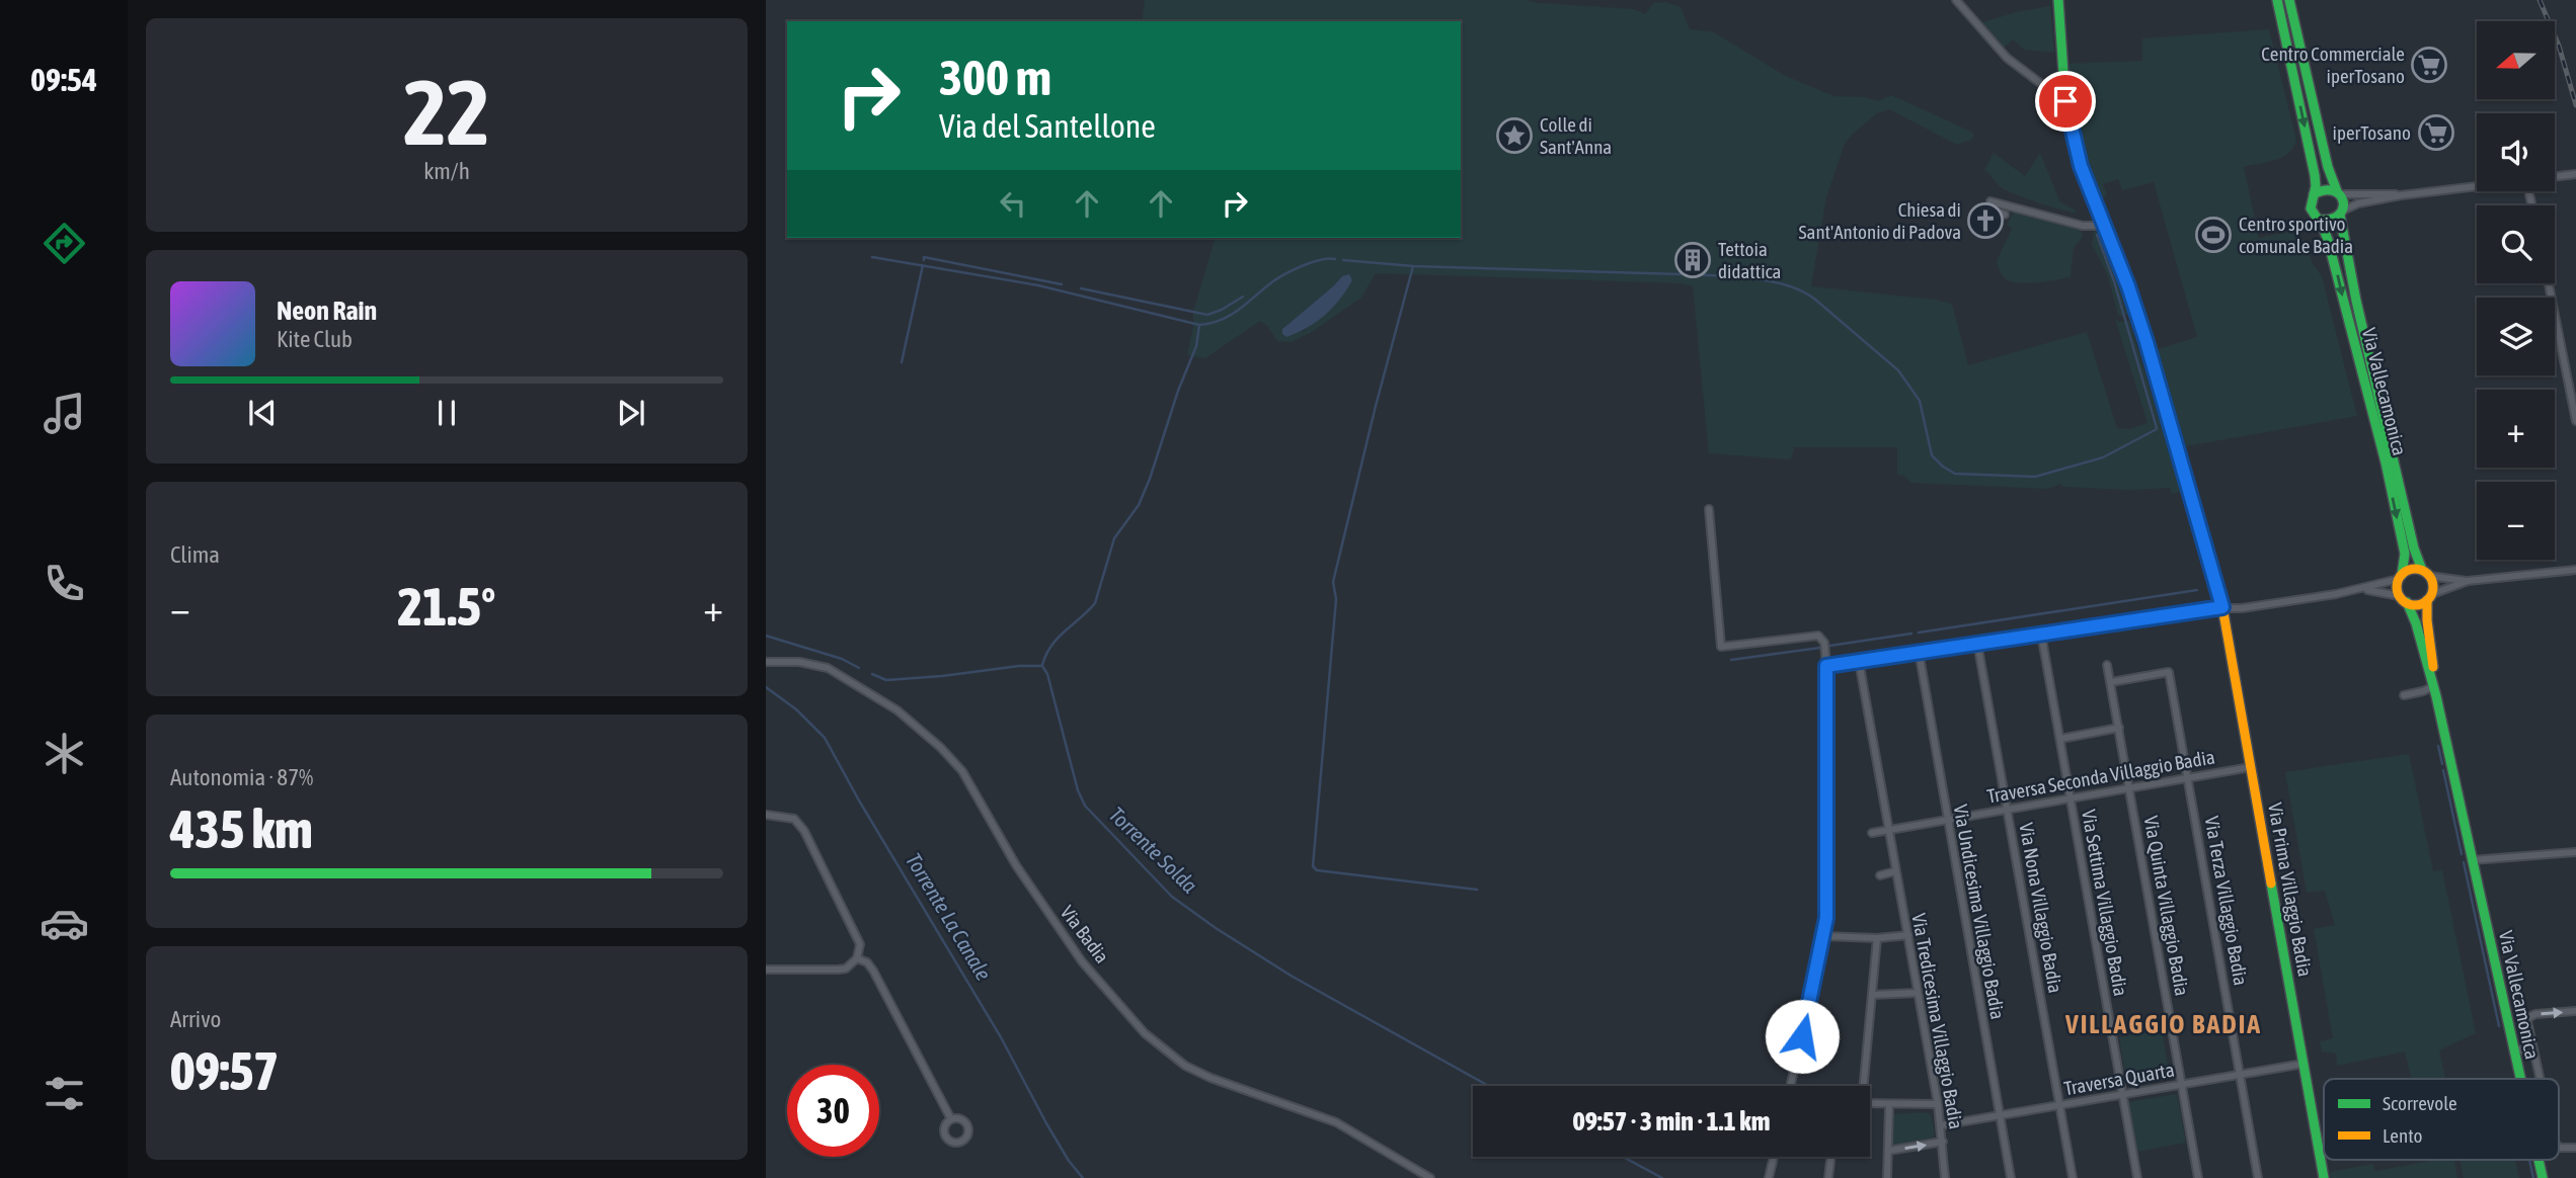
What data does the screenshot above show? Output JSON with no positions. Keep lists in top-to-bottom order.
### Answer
{
  "streets": {
    "main road": ["Via Vallecamonica", "Via Prima Villaggio Badia"],
    "street": [
      "Traversa Seconda Villaggio Badia",
      "Via Terza Villaggio Badia",
      "Via Settima Villaggio Badia",
      "Via Quinta Villaggio Badia",
      "Via Nona Villaggio Badia",
      "Via Undicesima Villaggio Badia",
      "Via Badia",
      "Via Tredicesima Villaggio Badia",
      "Traversa Quarta"
    ]
  },
  "crossings": [
    ["Traversa Seconda Villaggio Badia", "Via Prima Villaggio Badia"],
    ["Traversa Seconda Villaggio Badia", "Via Terza Villaggio Badia"],
    ["Traversa Seconda Villaggio Badia", "Via Settima Villaggio Badia"],
    ["Traversa Seconda Villaggio Badia", "Via Quinta Villaggio Badia"],
    ["Traversa Seconda Villaggio Badia", "Via Nona Villaggio Badia"],
    ["Traversa Seconda Villaggio Badia", "Via Undicesima Villaggio Badia"],
    ["Traversa Seconda Villaggio Badia", "Via Tredicesima Villaggio Badia"],
    ["Via Prima Villaggio Badia", "Traversa Quarta"],
    ["Via Terza Villaggio Badia", "Via Quinta Villaggio Badia"],
    ["Via Terza Villaggio Badia", "Traversa Quarta"],
    ["Via Settima Villaggio Badia", "Traversa Quarta"],
    ["Via Quinta Villaggio Badia", "Traversa Quarta"],
    ["Via Nona Villaggio Badia", "Traversa Quarta"],
    ["Via Undicesima Villaggio Badia", "Traversa Quarta"],
    ["Via Tredicesima Villaggio Badia", "Traversa Quarta"]
  ],
  "districts": ["VILLAGGIO BADIA"],
  "water": ["Torrente Solda", "Torrente La Canale"],
  "places": {
    "supermarket": ["Centro Commerciale iperTosano", "iperTosano"],
    "place": ["Colle di Sant'Anna"],
    "church": ["Chiesa di Sant'Antonio di Padova"],
    "sports": ["Centro sportivo comunale Badia"],
    "building": ["Tettoia didattica"]
  },
  "legend": ["Scorrevole", "Lento"],
  "north": "left",
  "page": {
    "tabs": "09:54",
    "tile": [
      ["22", "km/h"],
      "Clima",
      ["Autonomia · 87%", "435 km"],
      ["Arrivo", "09:57"]
    ],
    "map_buttons": ["+", "−"],
    "turn": ["300 m", "Via del Santellone"],
    "song": ["Neon Rain", "Kite Club"],
    "heat": ["−", "21.5°", "+"],
    "limit": "30",
    "trip": "09:57 · 3 min · 1.1 km"
  }
}
